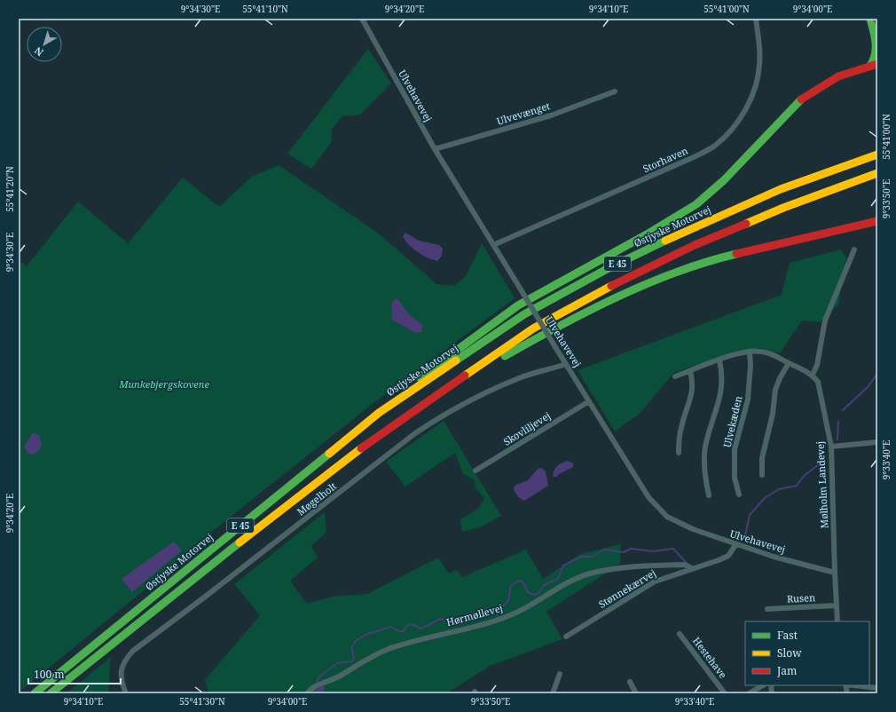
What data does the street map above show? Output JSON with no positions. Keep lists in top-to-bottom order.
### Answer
{
  "streets": {
    "highway": ["Østjyske Motorvej", "E 45"],
    "street": [
      "Ulvehavevej",
      "Ulvevænget",
      "Storhaven",
      "Ulvekæden",
      "Skovliljevej",
      "Mølholm Landevej",
      "Møgelholt",
      "Stønnekærvej",
      "Rusen",
      "Hørmøllevej",
      "Hestehave"
    ]
  },
  "crossings": [
    ["Ulvehavevej", "Ulvevænget"],
    ["Ulvehavevej", "Storhaven"],
    ["Ulvehavevej", "Skovliljevej"],
    ["Ulvehavevej", "Mølholm Landevej"],
    ["Ulvehavevej", "Møgelholt"],
    ["Ulvehavevej", "Stønnekærvej"],
    ["Mølholm Landevej", "Rusen"],
    ["Stønnekærvej", "Hørmøllevej"]
  ],
  "parks": ["Munkebjergskovene"],
  "legend": ["Fast", "Slow", "Jam"],
  "scale_bar": "100 m",
  "north": "bottom left",
  "coordinates": [
    "9°34'30\"E",
    "55°41'10\"N",
    "9°34'20\"E",
    "9°34'10\"E",
    "55°41'00\"N",
    "9°34'00\"E",
    "55°41'20\"N",
    "9°33'50\"E",
    "9°33'40\"E",
    "55°41'30\"N"
  ]
}
